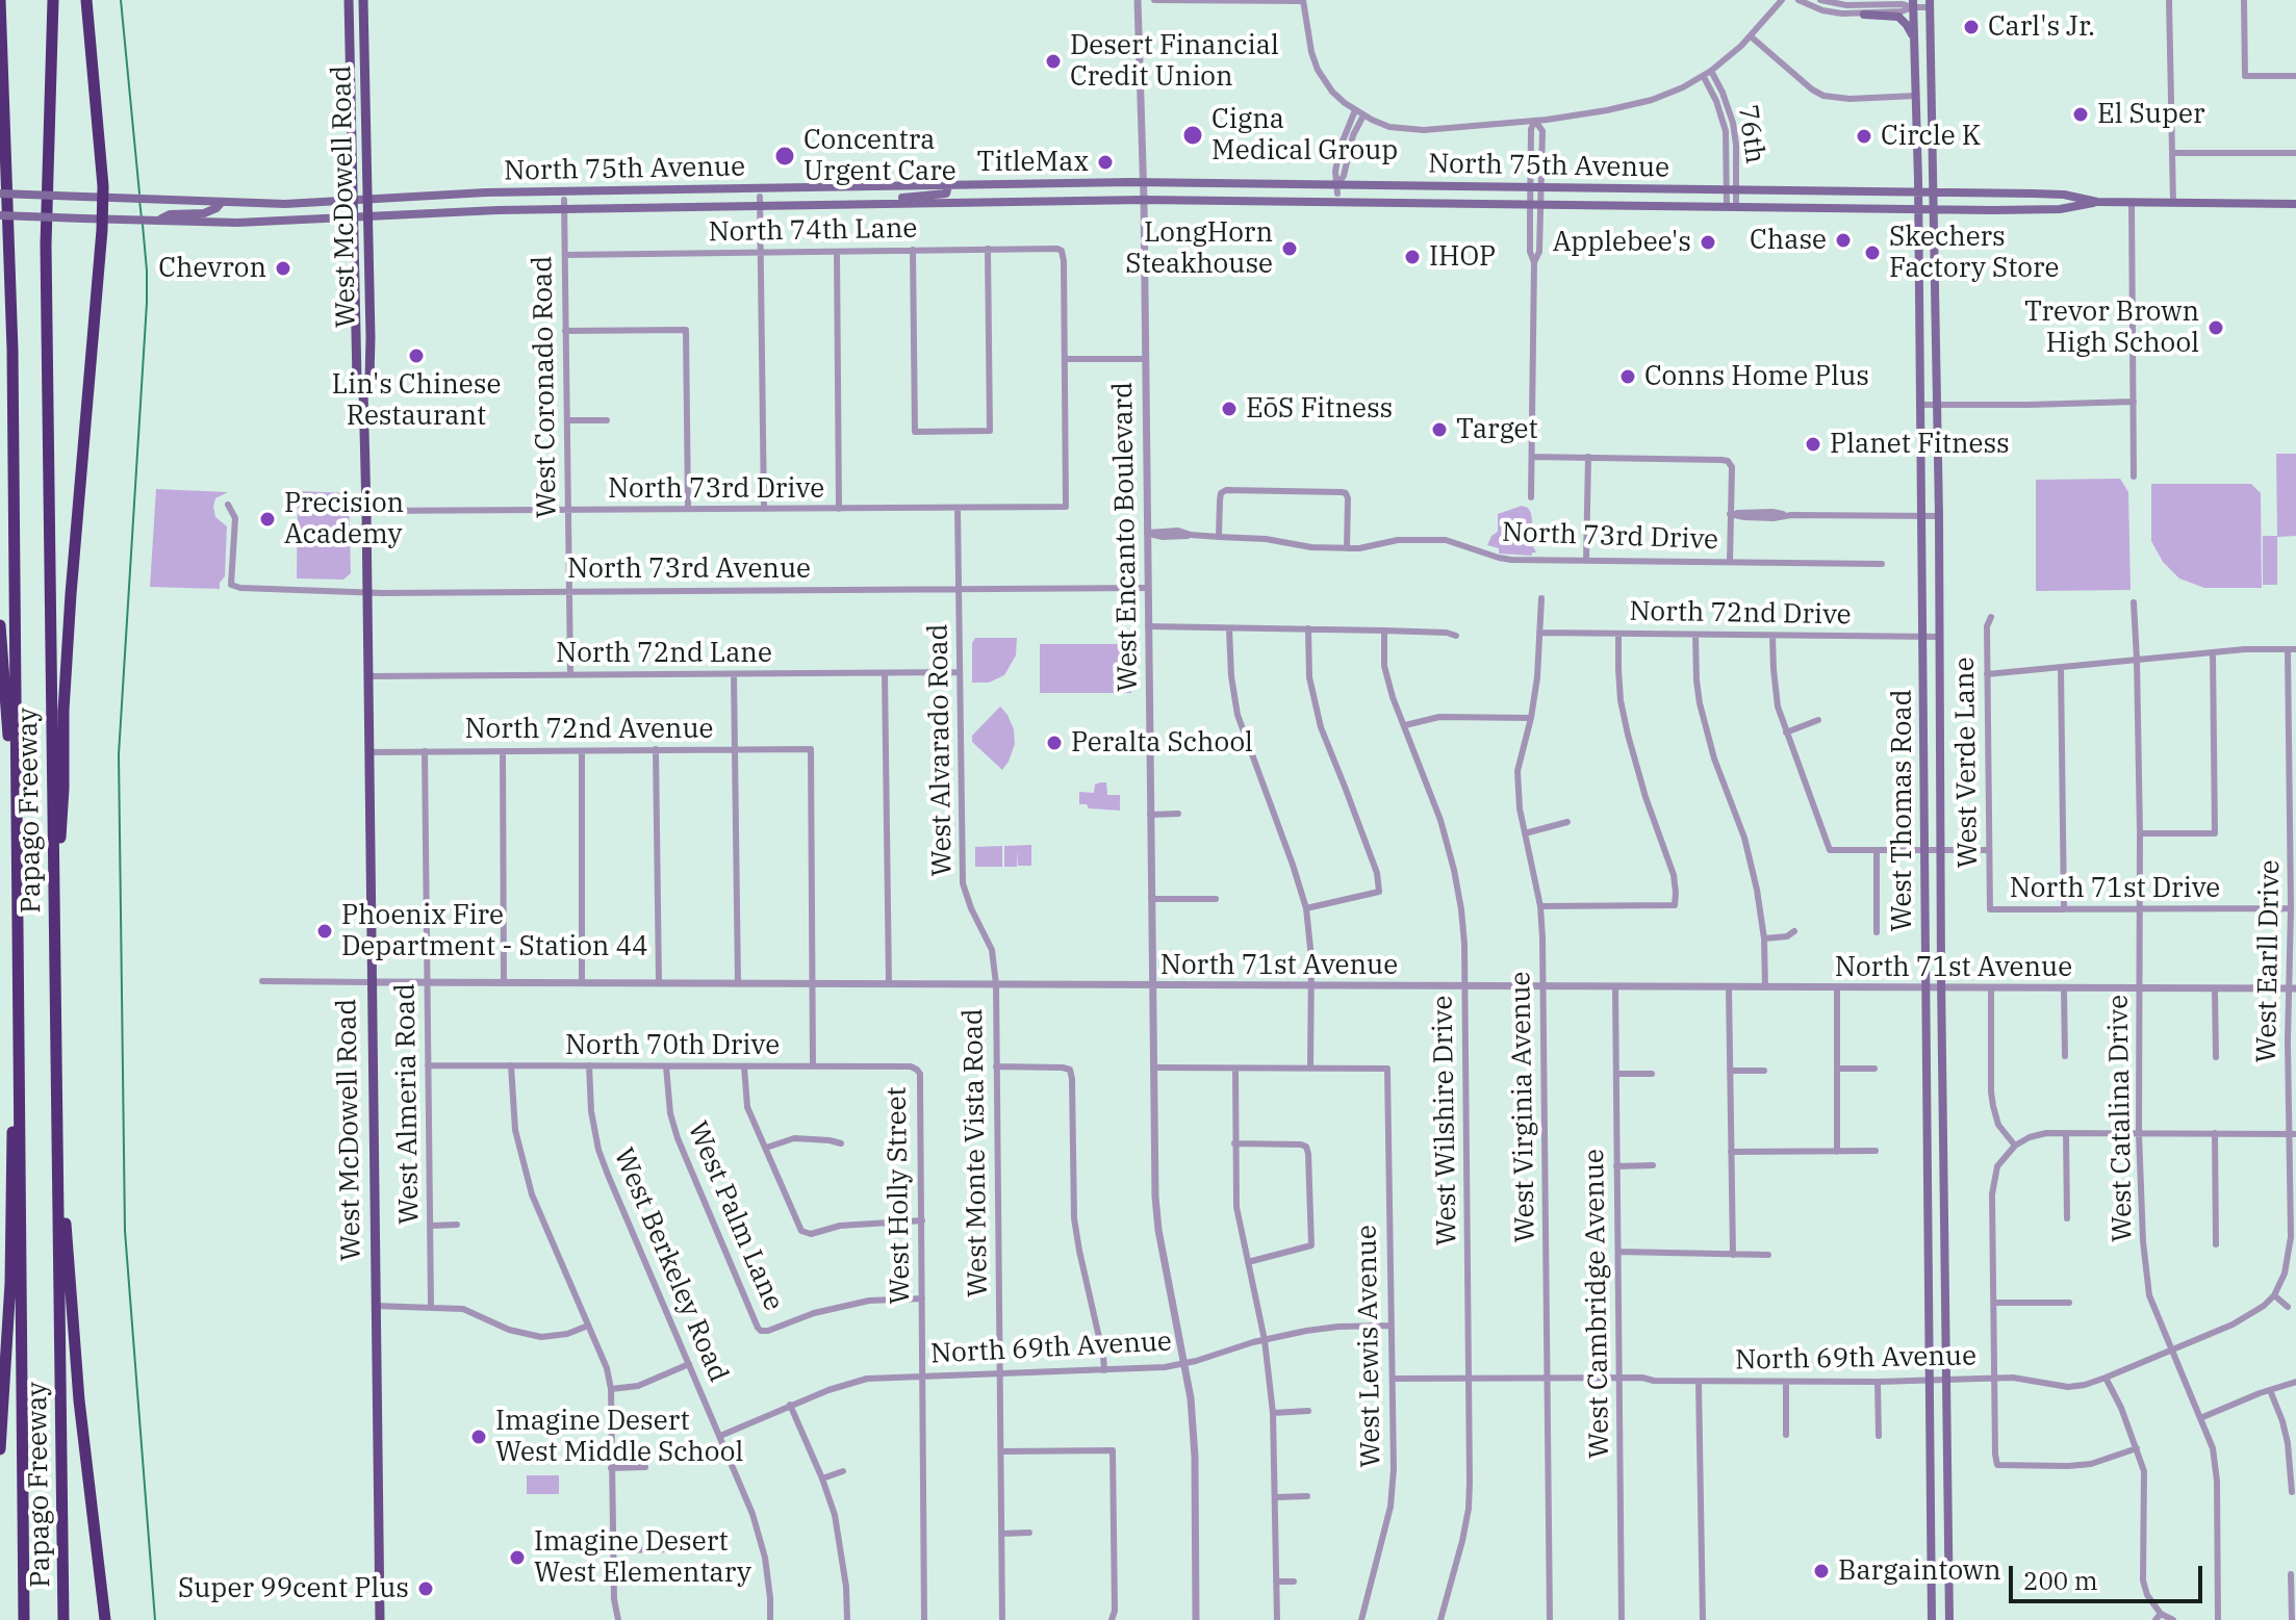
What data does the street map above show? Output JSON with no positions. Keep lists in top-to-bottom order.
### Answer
{
  "streets": {
    "highway": ["Papago Freeway"],
    "main road": ["North 75th Avenue", "West McDowell Road", "West Thomas Road"],
    "street": [
      "76th",
      "North 74th Lane",
      "West Coronado Road",
      "North 73rd Drive",
      "West Encanto Boulevard",
      "North 73rd Avenue",
      "North 72nd Drive",
      "North 72nd Lane",
      "North 72nd Avenue",
      "West Alvarado Road",
      "West Verde Lane",
      "North 71st Drive",
      "West Earll Drive",
      "North 71st Avenue",
      "North 70th Drive",
      "West Almeria Road",
      "West Virginia Avenue",
      "West Catalina Drive",
      "West Wilshire Drive",
      "West Monte Vista Road",
      "West Holly Street",
      "West Palm Lane",
      "West Berkeley Road",
      "West Cambridge Avenue",
      "West Lewis Avenue",
      "North 69th Avenue"
    ]
  },
  "crossings": [
    ["76th", "North 75th Avenue"],
    ["North 75th Avenue", "West McDowell Road"],
    ["North 75th Avenue", "West Coronado Road"],
    ["North 75th Avenue", "West Encanto Boulevard"],
    ["North 75th Avenue", "West Thomas Road"],
    ["West McDowell Road", "North 73rd Drive"],
    ["West McDowell Road", "North 73rd Avenue"],
    ["West McDowell Road", "North 72nd Lane"],
    ["West McDowell Road", "North 72nd Avenue"],
    ["West McDowell Road", "North 71st Avenue"],
    ["North 74th Lane", "West Coronado Road"],
    ["North 74th Lane", "North 73rd Drive"],
    ["West Coronado Road", "North 73rd Drive"],
    ["West Coronado Road", "North 73rd Avenue"],
    ["West Coronado Road", "North 72nd Lane"],
    ["North 73rd Drive", "West Encanto Boulevard"],
    ["North 73rd Drive", "West Alvarado Road"],
    ["West Encanto Boulevard", "North 73rd Avenue"],
    ["West Encanto Boulevard", "North 71st Avenue"],
    ["West Encanto Boulevard", "North 69th Avenue"],
    ["North 73rd Avenue", "West Alvarado Road"],
    ["North 72nd Drive", "West Thomas Road"],
    ["North 72nd Drive", "West Virginia Avenue"],
    ["North 72nd Lane", "West Alvarado Road"],
    ["North 72nd Avenue", "North 71st Avenue"],
    ["North 72nd Avenue", "West Almeria Road"],
    ["West Alvarado Road", "North 71st Avenue"],
    ["West Alvarado Road", "West Monte Vista Road"],
    ["West Verde Lane", "North 71st Drive"],
    ["West Thomas Road", "North 71st Avenue"],
    ["West Thomas Road", "North 69th Avenue"],
    ["North 71st Drive", "West Earll Drive"],
    ["North 71st Drive", "West Catalina Drive"],
    ["West Earll Drive", "North 71st Avenue"],
    ["West Earll Drive", "North 69th Avenue"],
    ["North 71st Avenue", "West Almeria Road"],
    ["North 71st Avenue", "West Virginia Avenue"],
    ["North 71st Avenue", "West Catalina Drive"],
    ["North 71st Avenue", "West Wilshire Drive"],
    ["North 71st Avenue", "West Monte Vista Road"],
    ["North 71st Avenue", "West Cambridge Avenue"],
    ["North 70th Drive", "West Almeria Road"],
    ["North 70th Drive", "West Holly Street"],
    ["North 70th Drive", "West Palm Lane"],
    ["North 70th Drive", "West Berkeley Road"],
    ["West Virginia Avenue", "North 69th Avenue"],
    ["West Catalina Drive", "North 69th Avenue"],
    ["West Wilshire Drive", "North 69th Avenue"],
    ["West Monte Vista Road", "North 69th Avenue"],
    ["West Holly Street", "West Palm Lane"],
    ["West Holly Street", "North 69th Avenue"],
    ["West Berkeley Road", "North 69th Avenue"],
    ["West Cambridge Avenue", "North 69th Avenue"],
    ["West Lewis Avenue", "North 69th Avenue"]
  ],
  "places": [
    "Carl's Jr.",
    "Desert Financial Credit Union",
    "El Super",
    "Cigna Medical Group",
    "Circle K",
    "Concentra Urgent Care",
    "TitleMax",
    "Chase",
    "Applebee's",
    "LongHorn Steakhouse",
    "Skechers Factory Store",
    "IHOP",
    "Chevron",
    "Trevor Brown High School",
    "Lin's Chinese Restaurant",
    "Conns Home Plus",
    "EōS Fitness",
    "Target",
    "Planet Fitness",
    "Precision Academy",
    "Peralta School",
    "Phoenix Fire Department - Station 44",
    "Imagine Desert West Middle School",
    "Imagine Desert West Elementary",
    "Bargaintown",
    "Super 99cent Plus"
  ],
  "scale_bar": "200 m"
}
